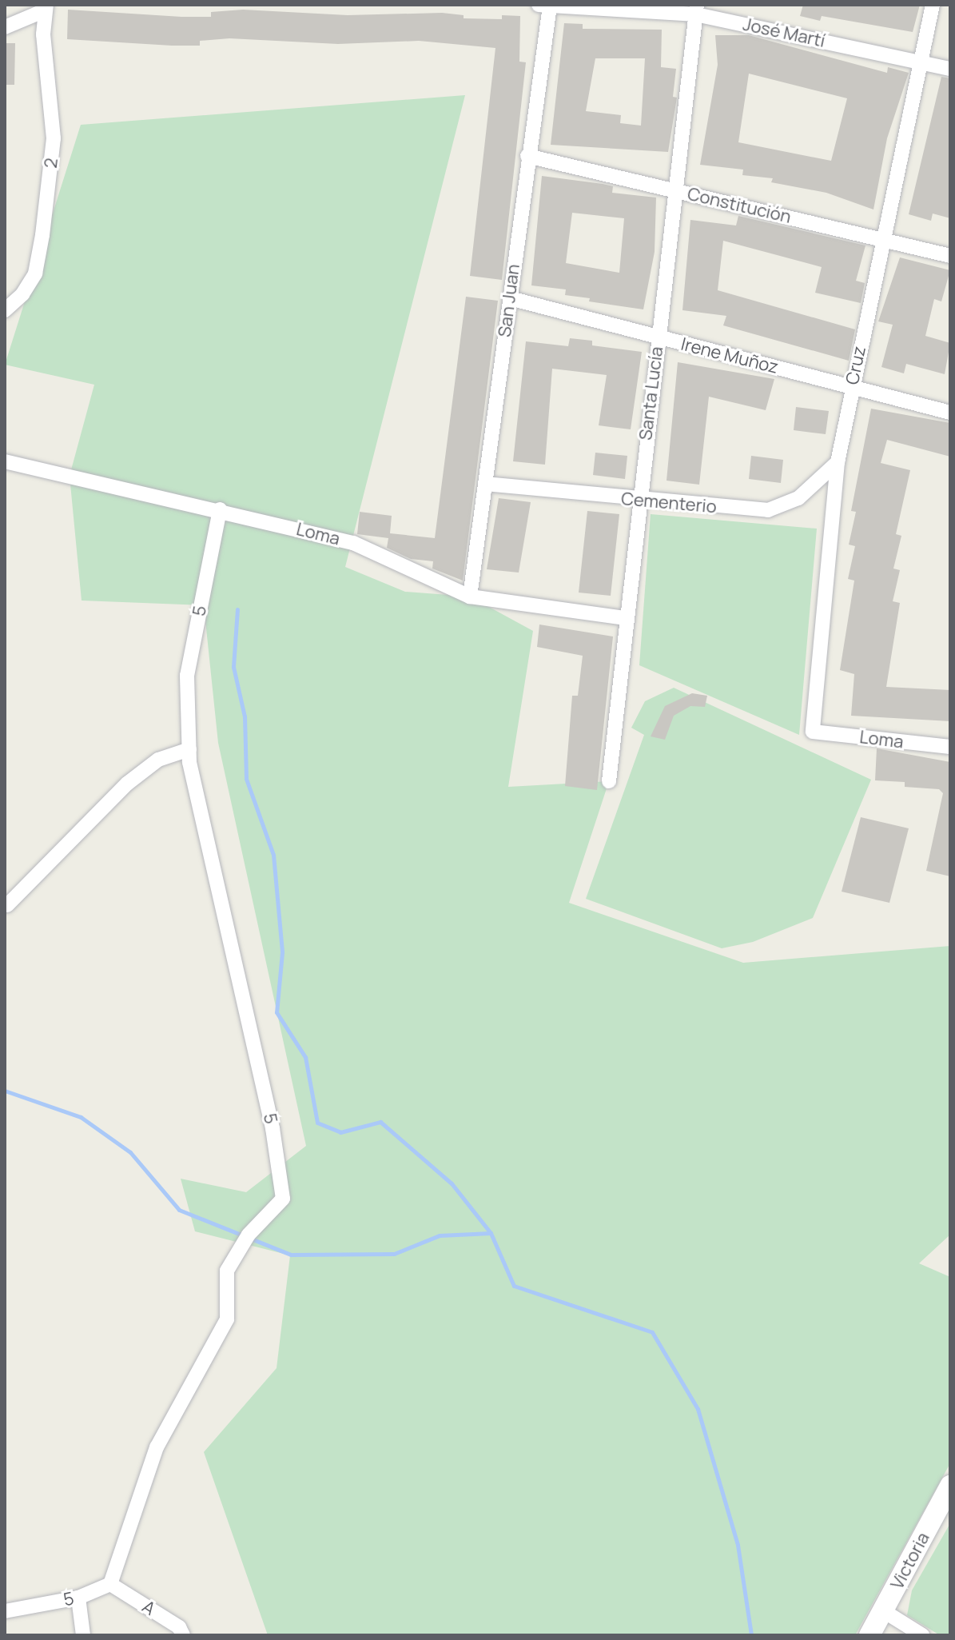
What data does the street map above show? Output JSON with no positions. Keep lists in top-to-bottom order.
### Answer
{
  "streets": {
    "main road": ["Victoria"],
    "street": [
      "José Martí",
      "2",
      "Constitución",
      "San Juan",
      "Irene Muñoz",
      "Cruz",
      "Santa Lucía",
      "Cementerio",
      "Loma",
      "5",
      "A"
    ]
  },
  "crossings": [
    ["José Martí", "San Juan"],
    ["José Martí", "Cruz"],
    ["José Martí", "Santa Lucía"],
    ["Constitución", "San Juan"],
    ["Constitución", "Cruz"],
    ["Constitución", "Santa Lucía"],
    ["San Juan", "Irene Muñoz"],
    ["San Juan", "Cementerio"],
    ["San Juan", "Loma"],
    ["Irene Muñoz", "Cruz"],
    ["Irene Muñoz", "Santa Lucía"],
    ["Cruz", "Cementerio"],
    ["Cruz", "Loma"],
    ["Santa Lucía", "Cementerio"],
    ["Santa Lucía", "Loma"],
    ["Loma", "5"],
    ["5", "A"]
  ]
}
